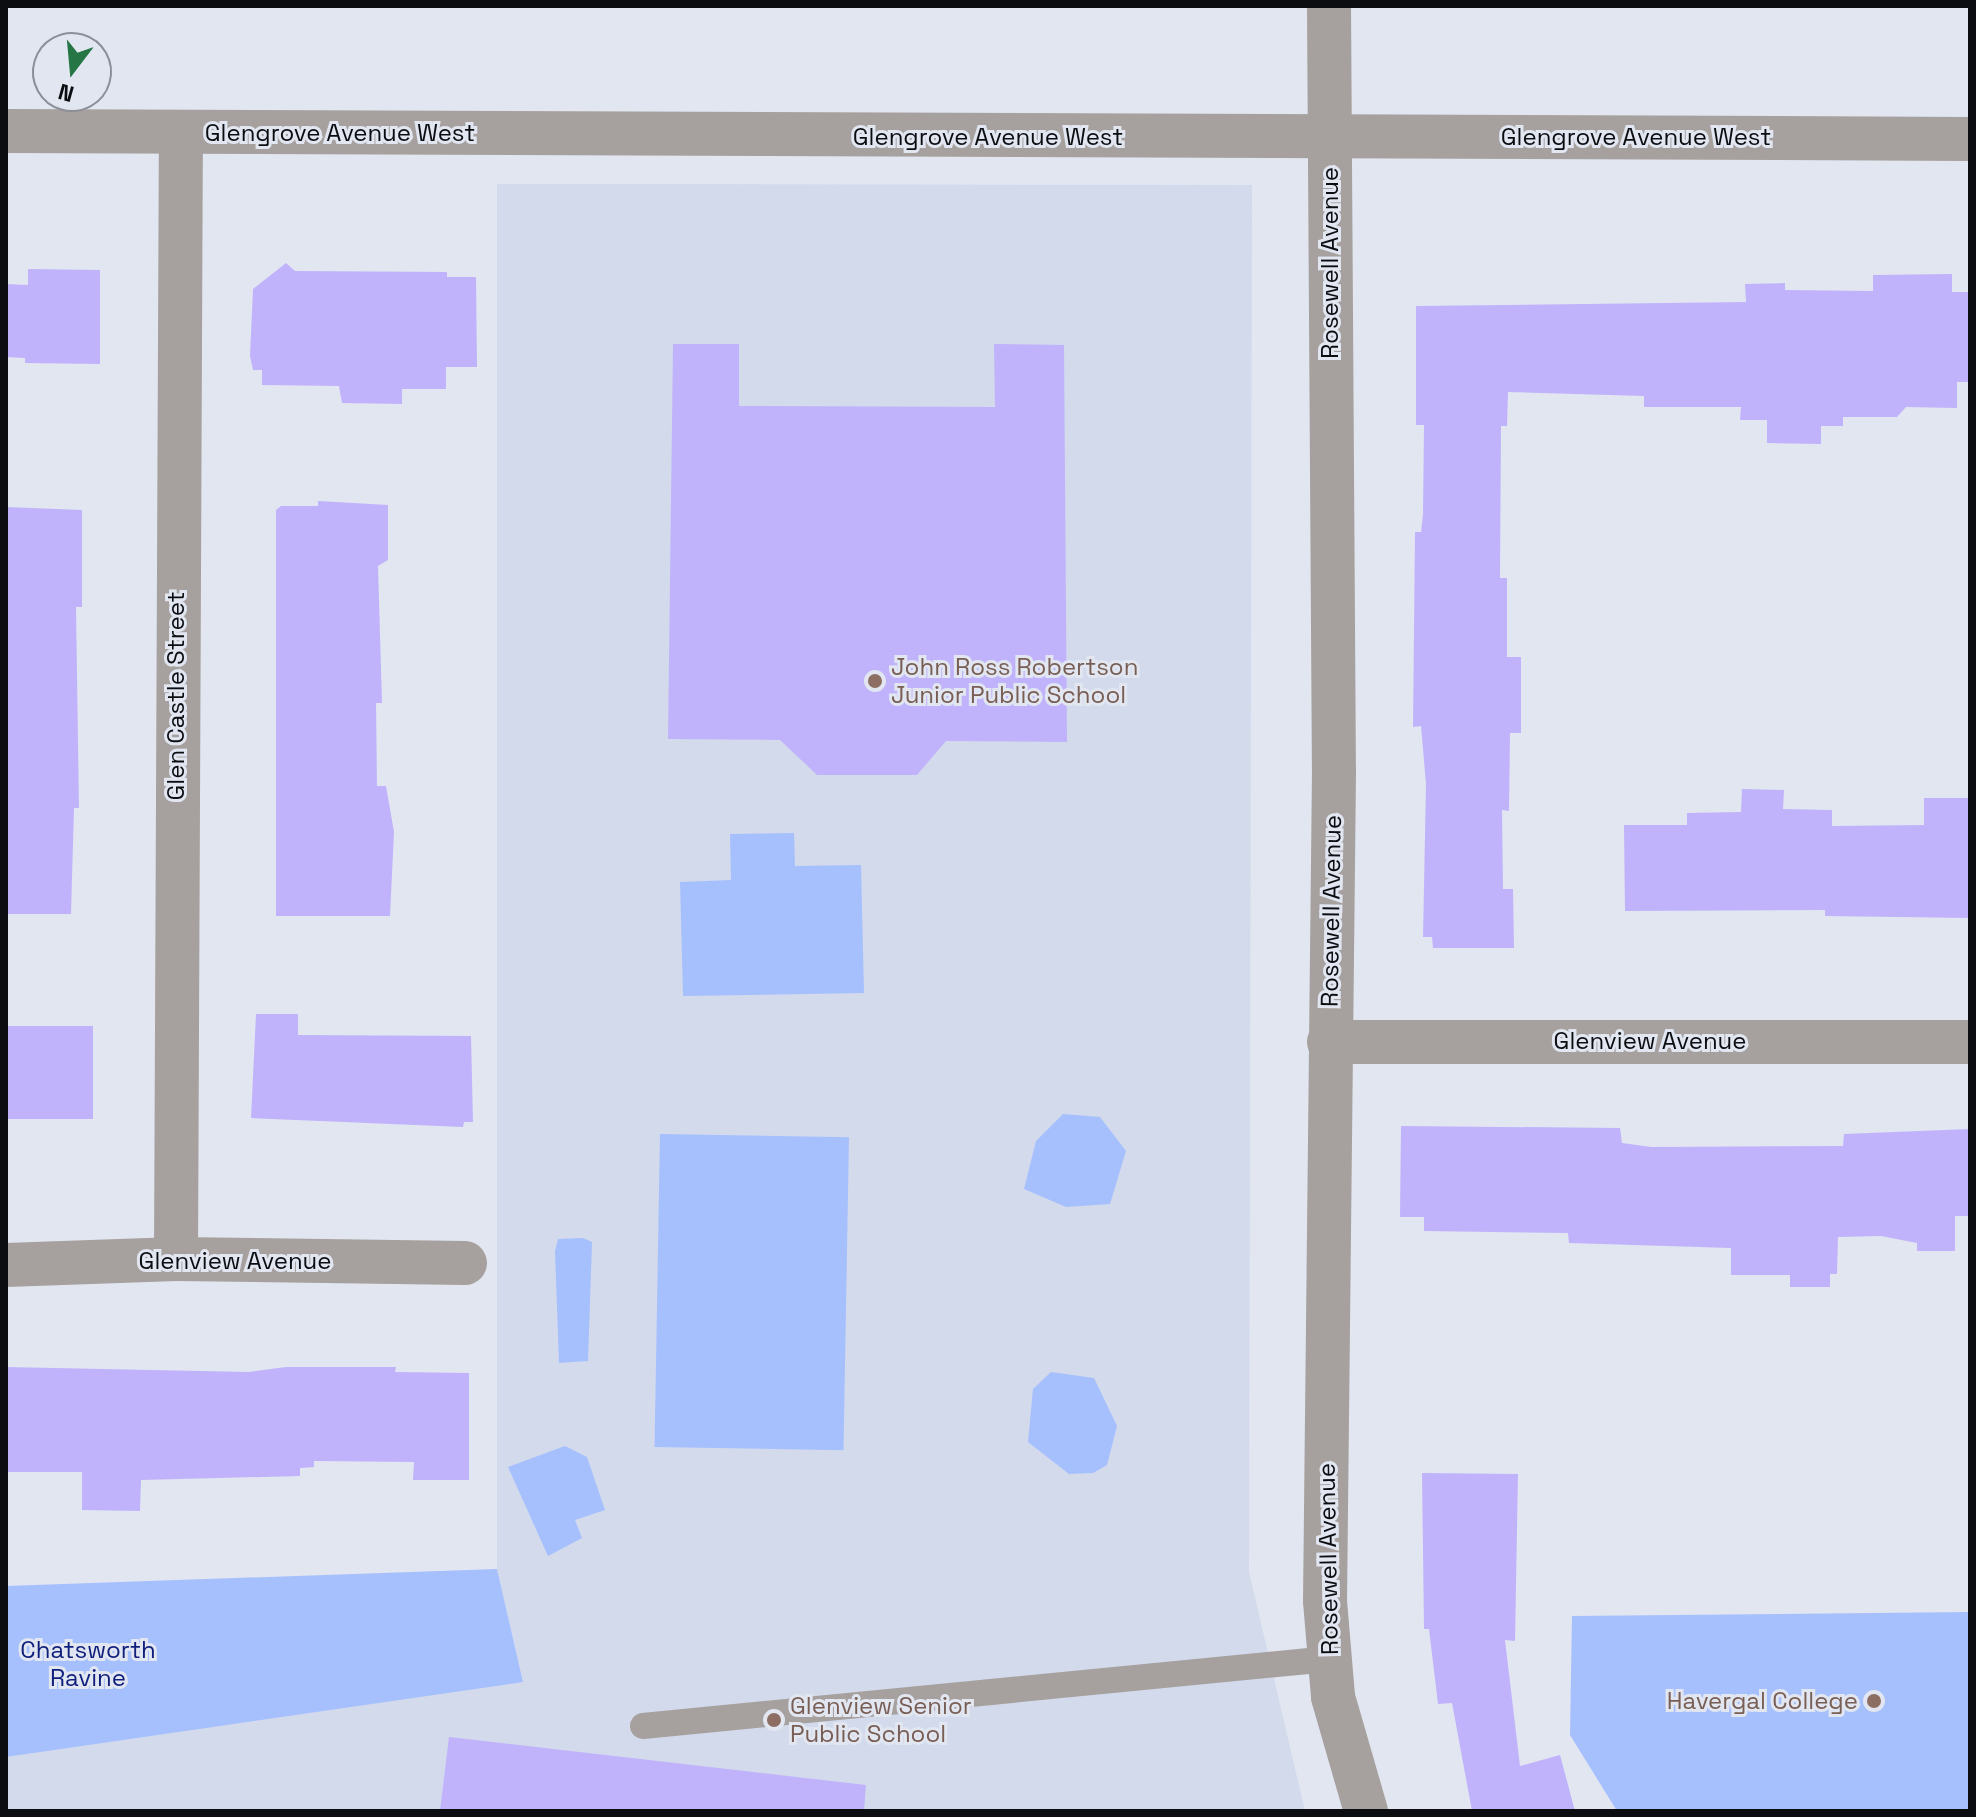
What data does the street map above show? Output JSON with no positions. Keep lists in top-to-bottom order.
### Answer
{
  "streets": {
    "street": [
      "Glengrove Avenue West",
      "Rosewell Avenue",
      "Glen Castle Street",
      "Glenview Avenue"
    ]
  },
  "crossings": [
    ["Glengrove Avenue West", "Rosewell Avenue"],
    ["Glengrove Avenue West", "Glen Castle Street"],
    ["Rosewell Avenue", "Glenview Avenue"],
    ["Glen Castle Street", "Glenview Avenue"]
  ],
  "parks": ["Chatsworth Ravine"],
  "places": ["John Ross Robertson Junior Public School", "Havergal College", "Glenview Senior Public School"],
  "north": "bottom"
}
